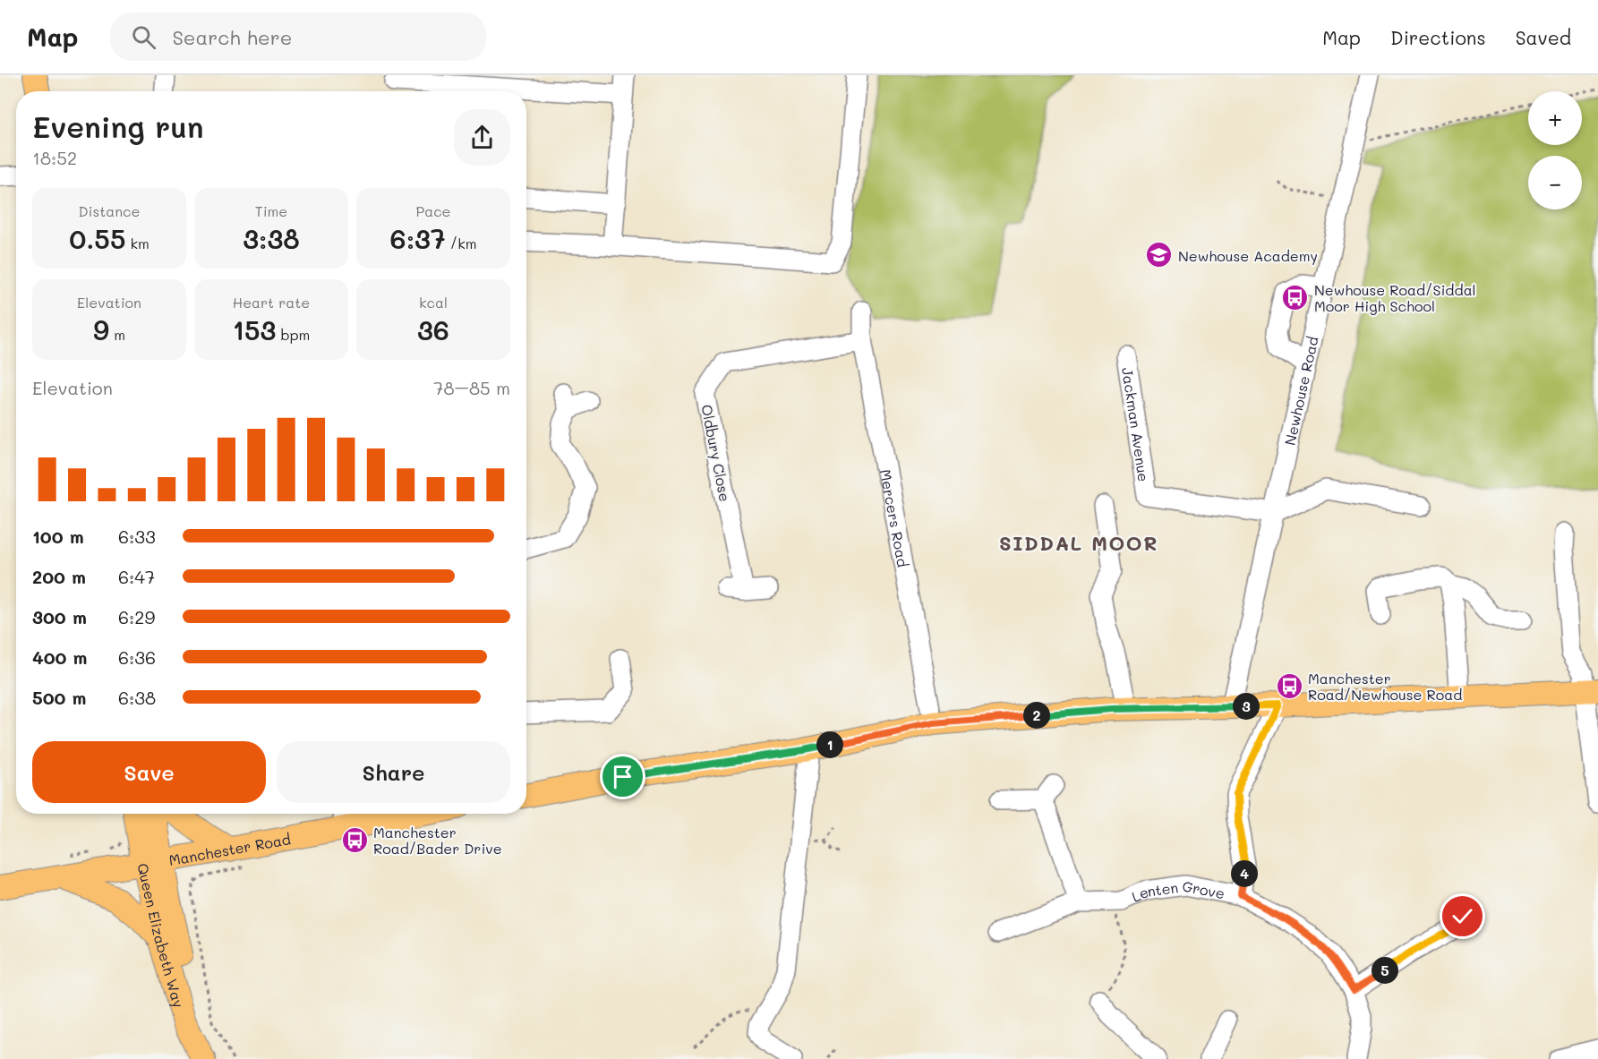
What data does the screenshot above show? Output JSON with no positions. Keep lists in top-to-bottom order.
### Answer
{
  "streets": {
    "main road": ["Manchester Road", "Queen Elizabeth Way"],
    "street": [
      "Newhouse Road",
      "Jackman Avenue",
      "Oldbury Close",
      "Mercers Road",
      "Lenten Grove"
    ]
  },
  "crossings": [
    ["Newhouse Road", "Jackman Avenue"],
    ["Oldbury Close", "Mercers Road"],
    ["Manchester Road", "Queen Elizabeth Way"]
  ],
  "districts": ["SIDDAL MOOR"],
  "places": {
    "school or university": ["Newhouse Academy"],
    "bus stop": ["Newhouse Road/Siddal Moor High School", "Manchester Road/Newhouse Road", "Manchester Road/Bader Drive"]
  },
  "page": {
    "header": "Map",
    "search": "Search here",
    "nav": ["Map", "Directions", "Saved"],
    "map_buttons": ["+", "−"],
    "heading": ["Evening run", "18:52"],
    "stats": [
      ["Distance", "0.55 km"],
      ["Time", "3:38"],
      ["Pace", "6:37 /km"],
      ["Elevation", "9 m"],
      ["Heart rate", "153 bpm"],
      ["kcal", "36"]
    ],
    "chart": ["Elevation", "78–85 m"],
    "list": [
      {
        "name": "100 m",
        "note": "6:33"
      },
      {
        "name": "200 m",
        "note": "6:47"
      },
      {
        "name": "300 m",
        "note": "6:29"
      },
      {
        "name": "400 m",
        "note": "6:36"
      },
      {
        "name": "500 m",
        "note": "6:38"
      }
    ],
    "pins": [
      "3",
      "2",
      "1",
      "4",
      "5"
    ],
    "buttons": ["Save", "Share"]
  }
}
